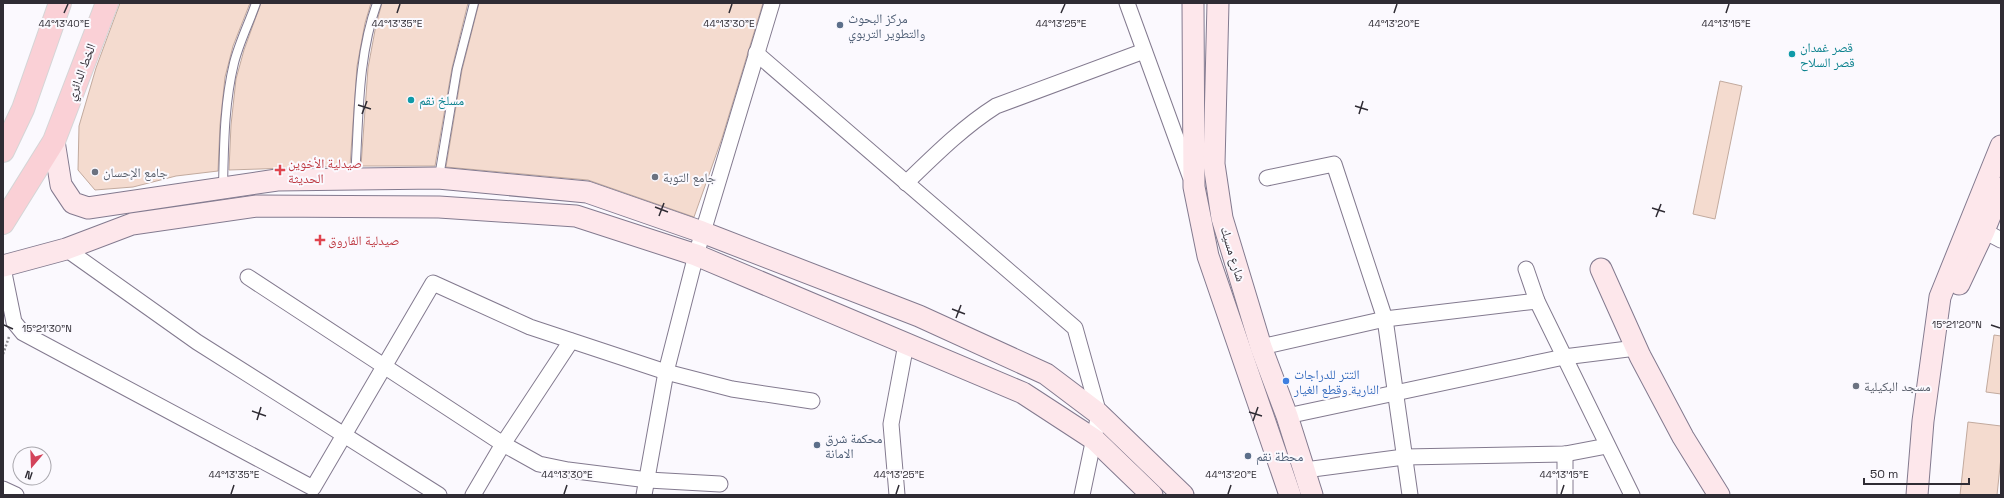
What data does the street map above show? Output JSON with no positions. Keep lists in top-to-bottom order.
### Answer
{
  "streets": {
    "main road": ["الخط الدائري"],
    "street": ["شارع مسيك"]
  },
  "places": {
    "other": [
      "مركز البحوث والتطوير التربوي",
      "قصر غمدان قصر السلاح",
      "مسلخ نقم",
      "جامع الإحسان",
      "جامع التوبة",
      "التتر للدراجات النارية وقطع الغيار",
      "مسجد البكيلية",
      "محكمة شرق الامانة",
      "محطة نقم"
    ],
    "health": ["صيدلية الأخوين الحديثة", "صيدلية الفاروق"]
  },
  "scale_bar": "50 m",
  "north": "bottom",
  "coordinates": [
    "44°13'35\"E",
    "44°13'25\"E",
    "44°13'40\"E",
    "44°13'30\"E",
    "44°13'20\"E",
    "44°13'15\"E",
    "15°21'20\"N",
    "15°21'30\"N"
  ]
}
